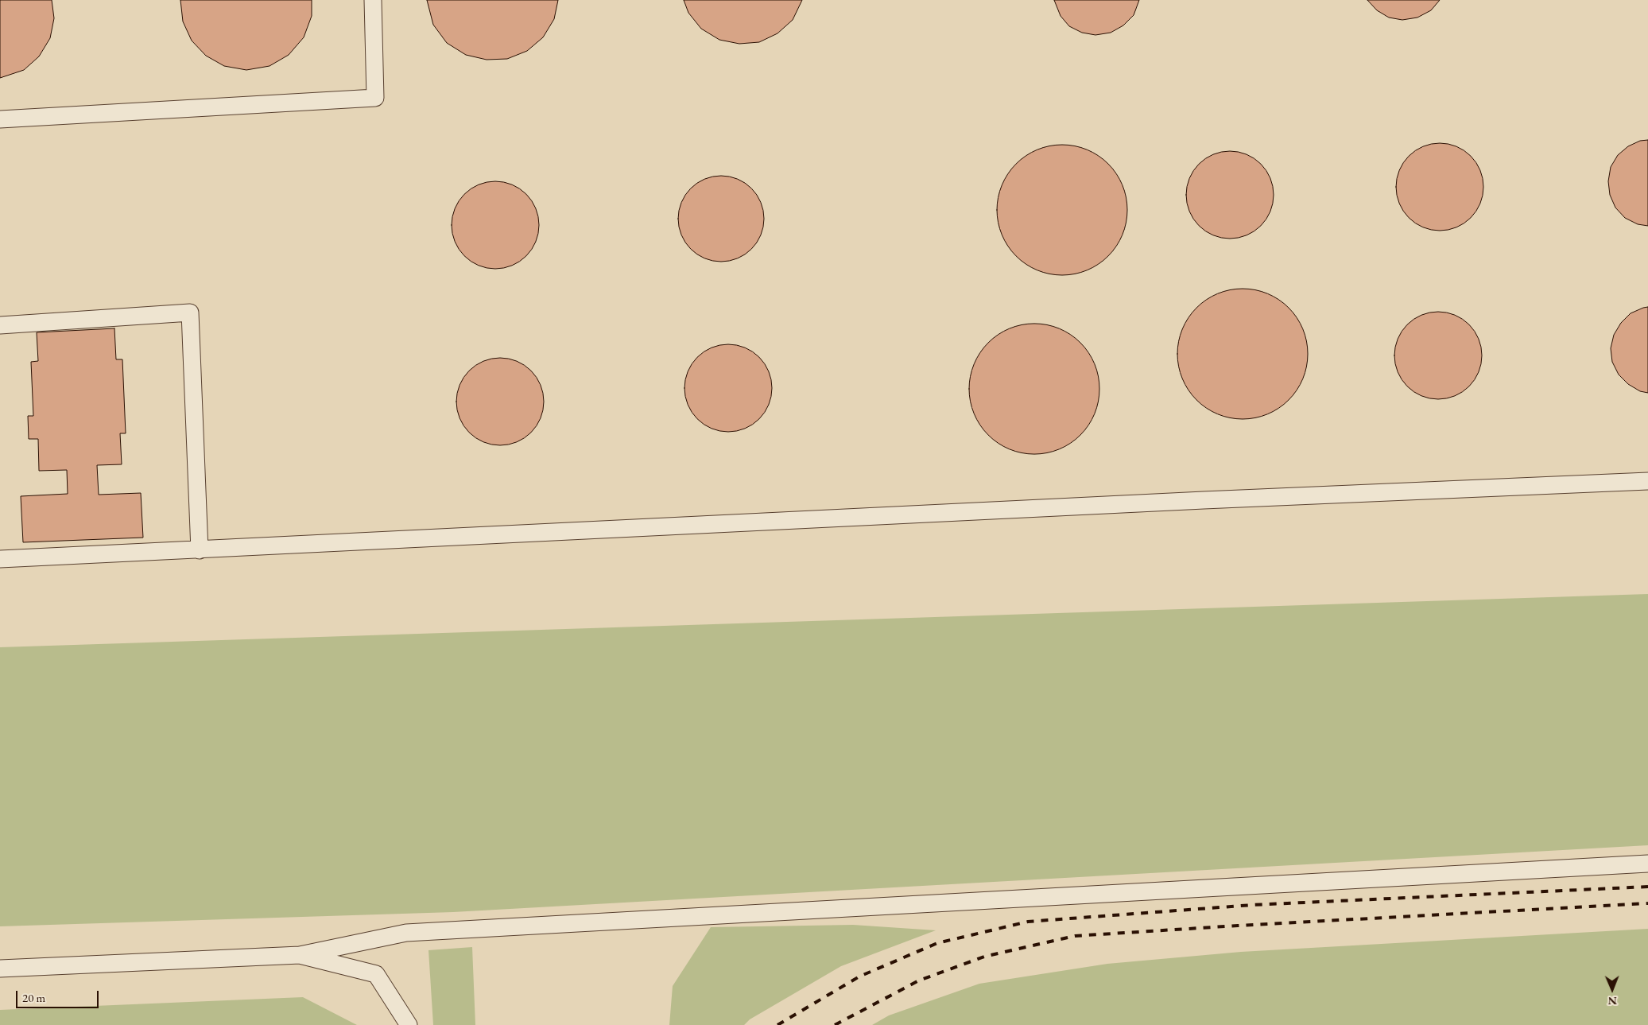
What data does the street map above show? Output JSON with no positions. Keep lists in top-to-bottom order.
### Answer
{
  "scale_bar": "20 m",
  "north": "bottom"
}
